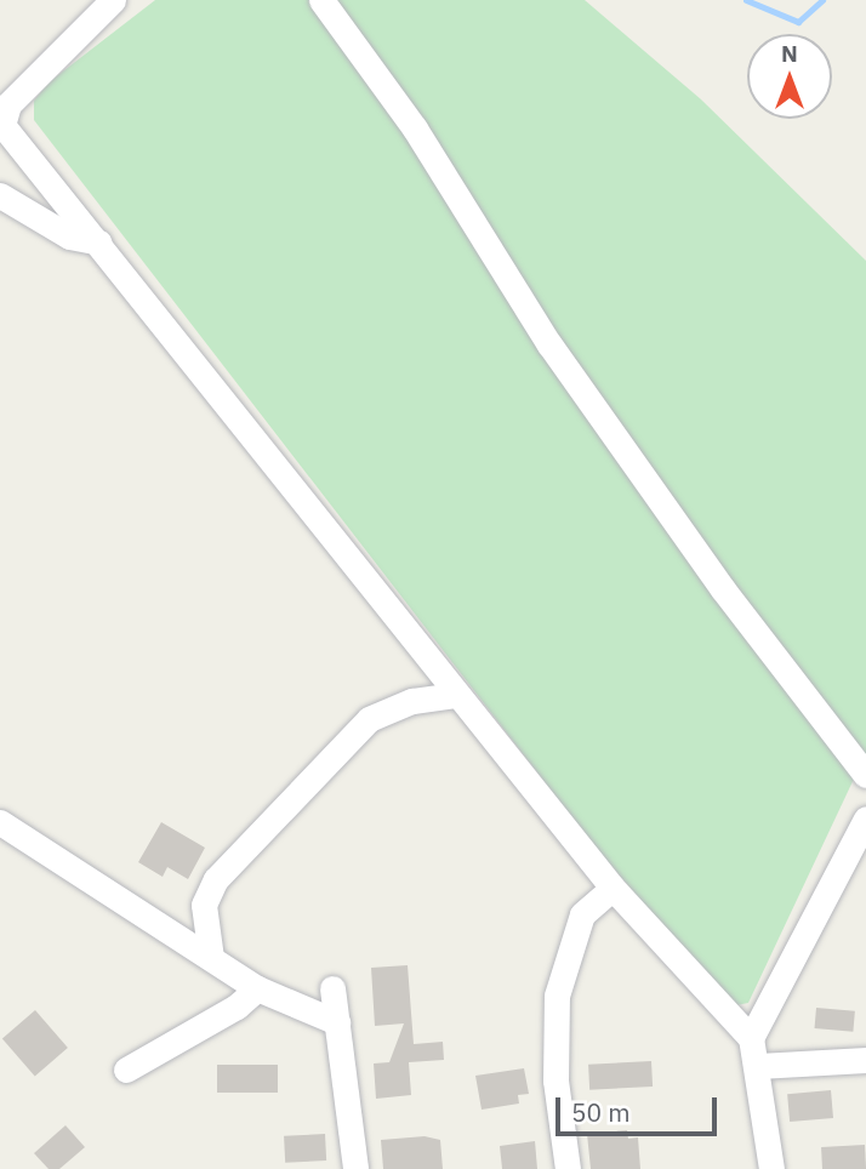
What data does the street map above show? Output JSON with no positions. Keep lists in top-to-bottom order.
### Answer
{
  "scale_bar": "50 m",
  "north": "top"
}
